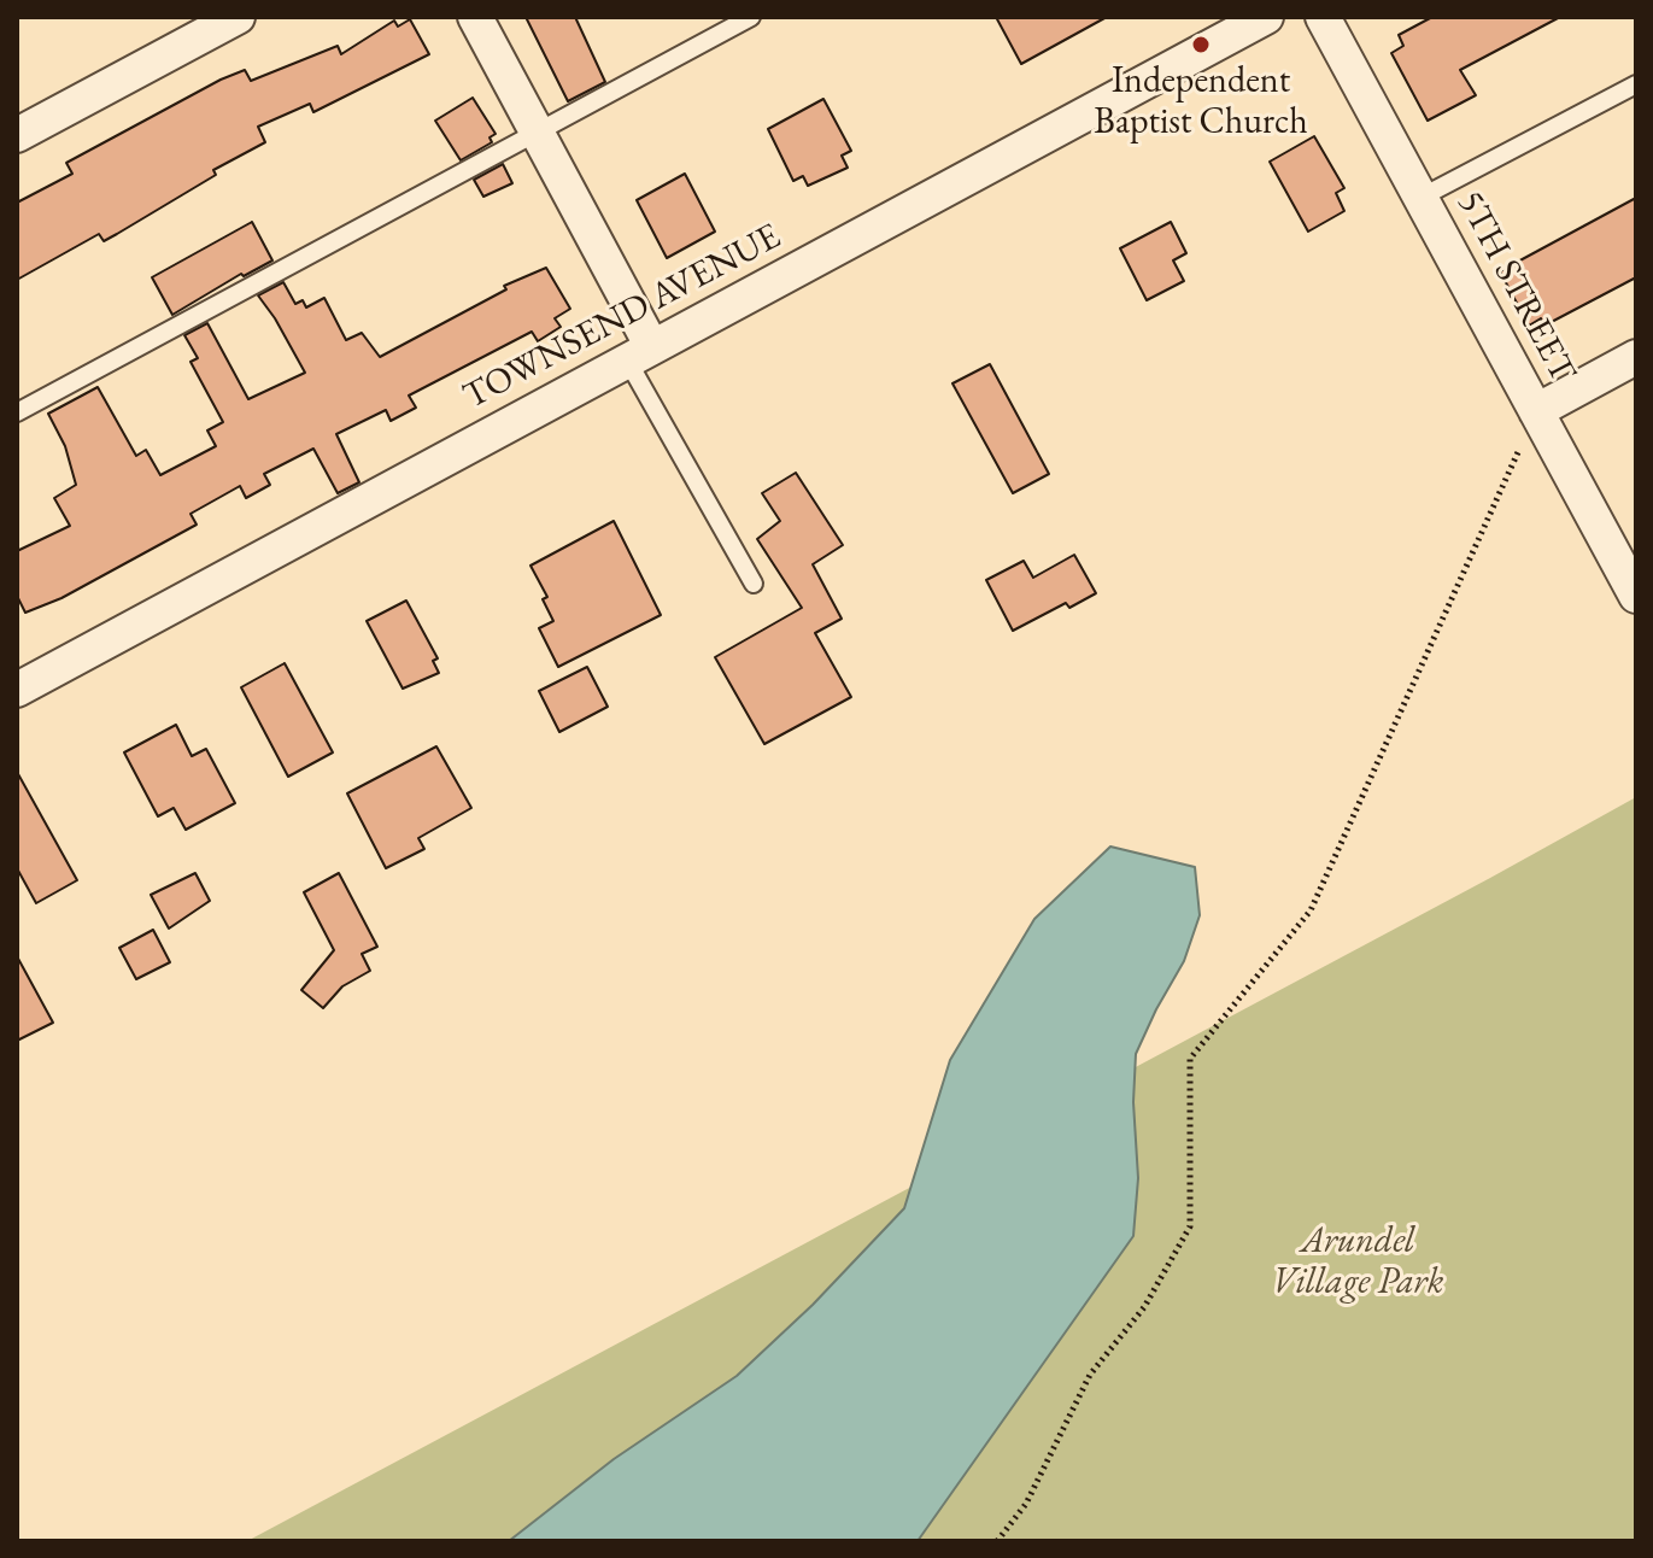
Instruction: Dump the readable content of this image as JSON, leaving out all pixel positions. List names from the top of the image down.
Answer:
{
  "streets": {
    "street": ["5TH STREET", "TOWNSEND AVENUE"]
  },
  "parks": ["Arundel Village Park"],
  "places": ["Independent Baptist Church"]
}
